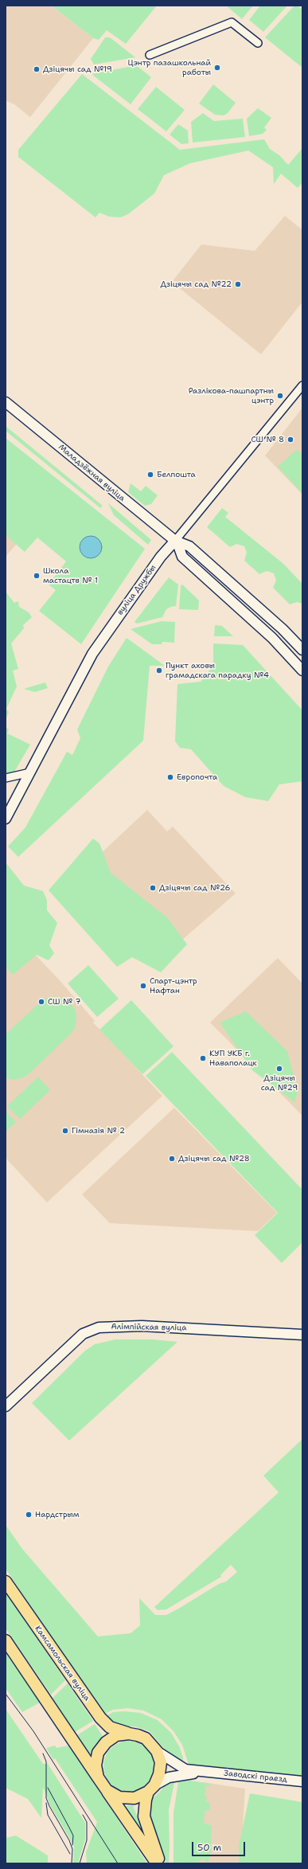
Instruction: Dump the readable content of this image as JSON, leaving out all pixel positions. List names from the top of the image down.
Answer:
{
  "streets": {
    "main road": ["Камсамольская вуліца"],
    "street": [
      "Маладзёжная вуліца",
      "вуліца Дружбы",
      "Алімпійская вуліца",
      "Заводскі праезд"
    ]
  },
  "crossings": [
    ["Маладзёжная вуліца", "вуліца Дружбы"]
  ],
  "places": [
    "Цэнтр пазашкольнай работы",
    "Дзіцячы сад №19",
    "Дзіцячы сад №22",
    "Разлікова-пашпартны цэнтр",
    "СШ № 8",
    "Белпошта",
    "Школа мастацтв № 1",
    "Пункт аховы грамадскага парадку №4",
    "Европочта",
    "Дзіцячы сад №26",
    "Спарт-цэнтр Нафтан",
    "СШ № 7",
    "КУП УКБ г. Наваполацк",
    "Дзіцячы сад №29",
    "Гімназія № 2",
    "Дзіцячы сад №28",
    "Нардстрым"
  ],
  "scale_bar": "50 m"
}
